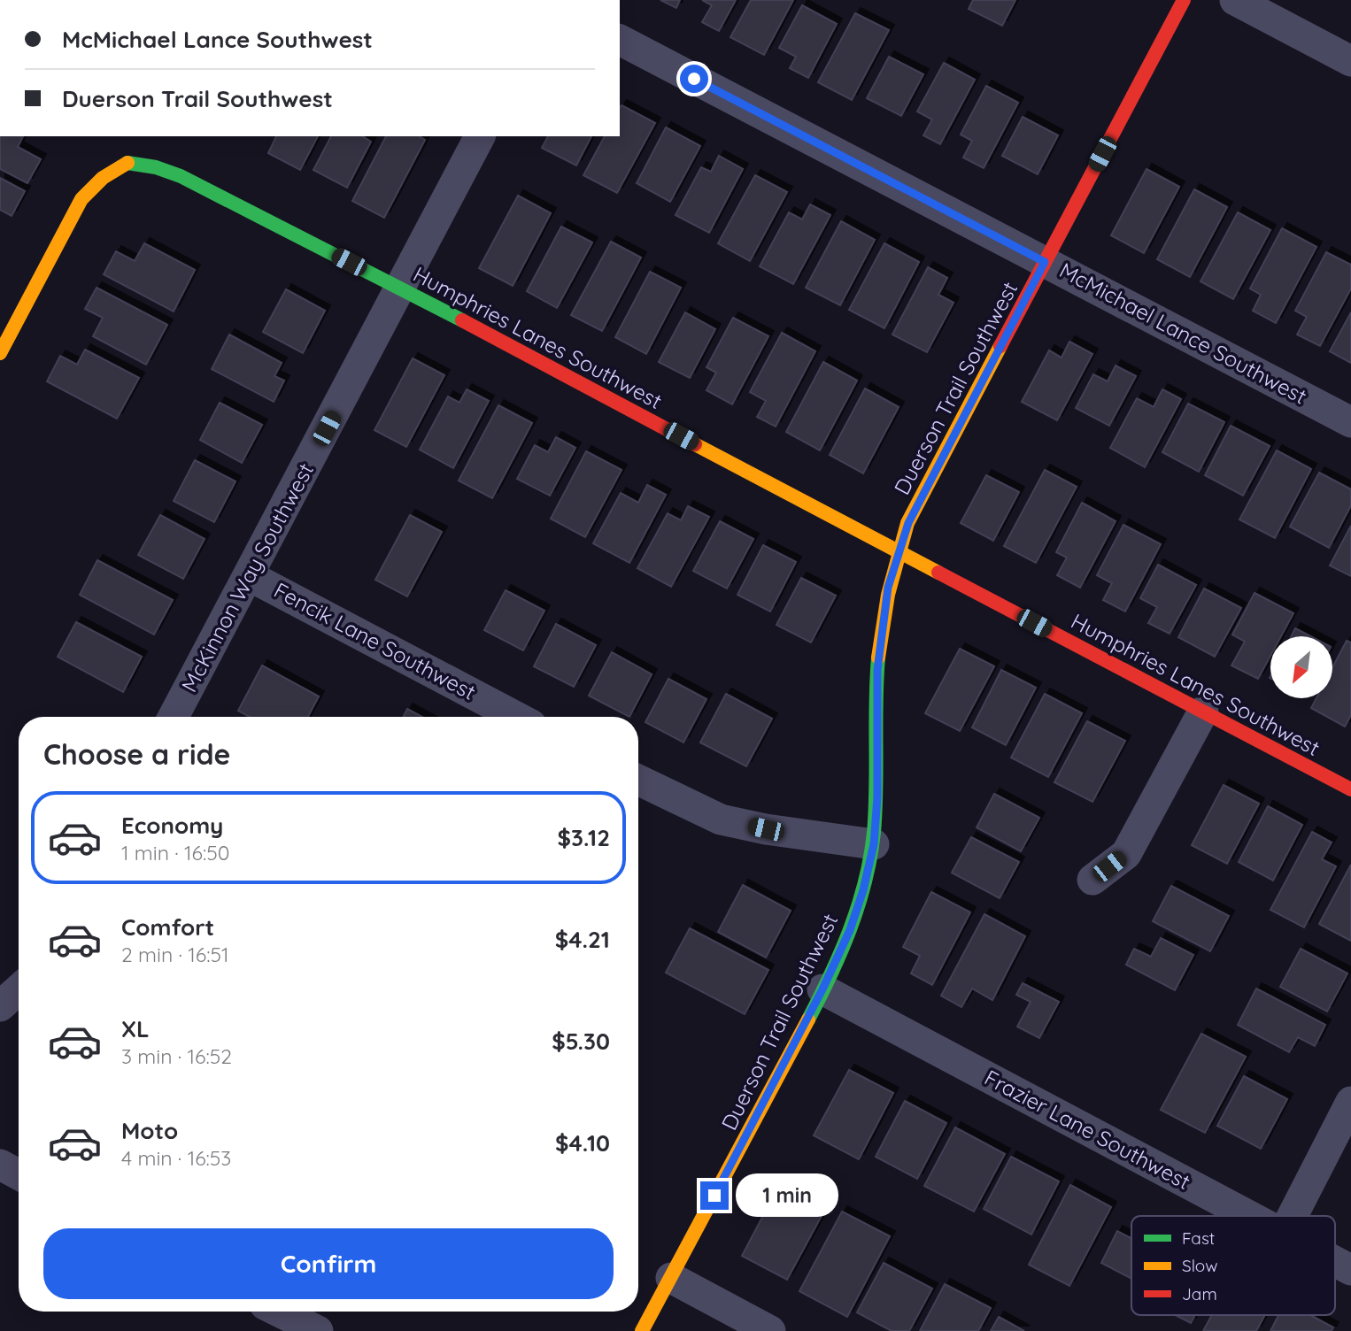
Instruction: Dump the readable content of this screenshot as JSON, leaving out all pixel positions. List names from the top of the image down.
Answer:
{
  "streets": {
    "street": [
      "McMichael Lance Southwest",
      "Humphries Lanes Southwest",
      "Duerson Trail Southwest",
      "McKinnon Way Southwest",
      "Fencik Lane Southwest",
      "Frazier Lane Southwest"
    ]
  },
  "crossings": [
    ["McMichael Lance Southwest", "Duerson Trail Southwest"],
    ["Humphries Lanes Southwest", "Duerson Trail Southwest"],
    ["Humphries Lanes Southwest", "McKinnon Way Southwest"],
    ["Duerson Trail Southwest", "Frazier Lane Southwest"],
    ["McKinnon Way Southwest", "Fencik Lane Southwest"]
  ],
  "legend": ["Fast", "Slow", "Jam"],
  "north": "bottom left",
  "page": {
    "banner": ["McMichael Lance Southwest", "Duerson Trail Southwest"],
    "heading": "Choose a ride",
    "list": [
      {
        "name": "Economy",
        "note": "1 min · 16:50",
        "value": "$3.12"
      },
      {
        "name": "Comfort",
        "note": "2 min · 16:51",
        "value": "$4.21"
      },
      {
        "name": "XL",
        "note": "3 min · 16:52",
        "value": "$5.30"
      },
      {
        "name": "Moto",
        "note": "4 min · 16:53",
        "value": "$4.10"
      }
    ],
    "bubble": "1 min",
    "buttons": "Confirm"
  }
}
